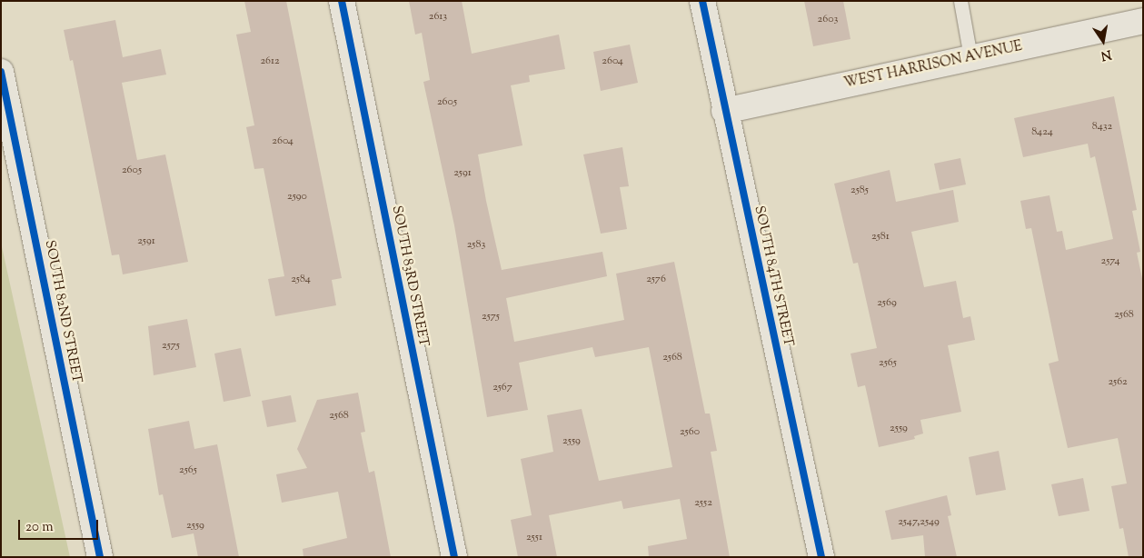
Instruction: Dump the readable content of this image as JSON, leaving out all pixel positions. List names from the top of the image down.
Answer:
{
  "streets": {
    "street": [
      "WEST HARRISON AVENUE",
      "SOUTH 83RD STREET",
      "SOUTH 84TH STREET",
      "SOUTH 82ND STREET"
    ]
  },
  "crossings": [
    ["WEST HARRISON AVENUE", "SOUTH 84TH STREET"]
  ],
  "house_numbers": [
    "2613",
    "2603",
    "2612",
    "2604",
    "2605",
    "8432",
    "8424",
    "2604",
    "2605",
    "2591",
    "2585",
    "2590",
    "2581",
    "2591",
    "2583",
    "2574",
    "2584",
    "2576",
    "2569",
    "2568",
    "2575",
    "2575",
    "2568",
    "2565",
    "2562",
    "2567",
    "2568",
    "2559",
    "2560",
    "2559",
    "2565",
    "2552",
    "2547,2549",
    "2559",
    "2551"
  ],
  "scale_bar": "20 m",
  "north": "bottom"
}
